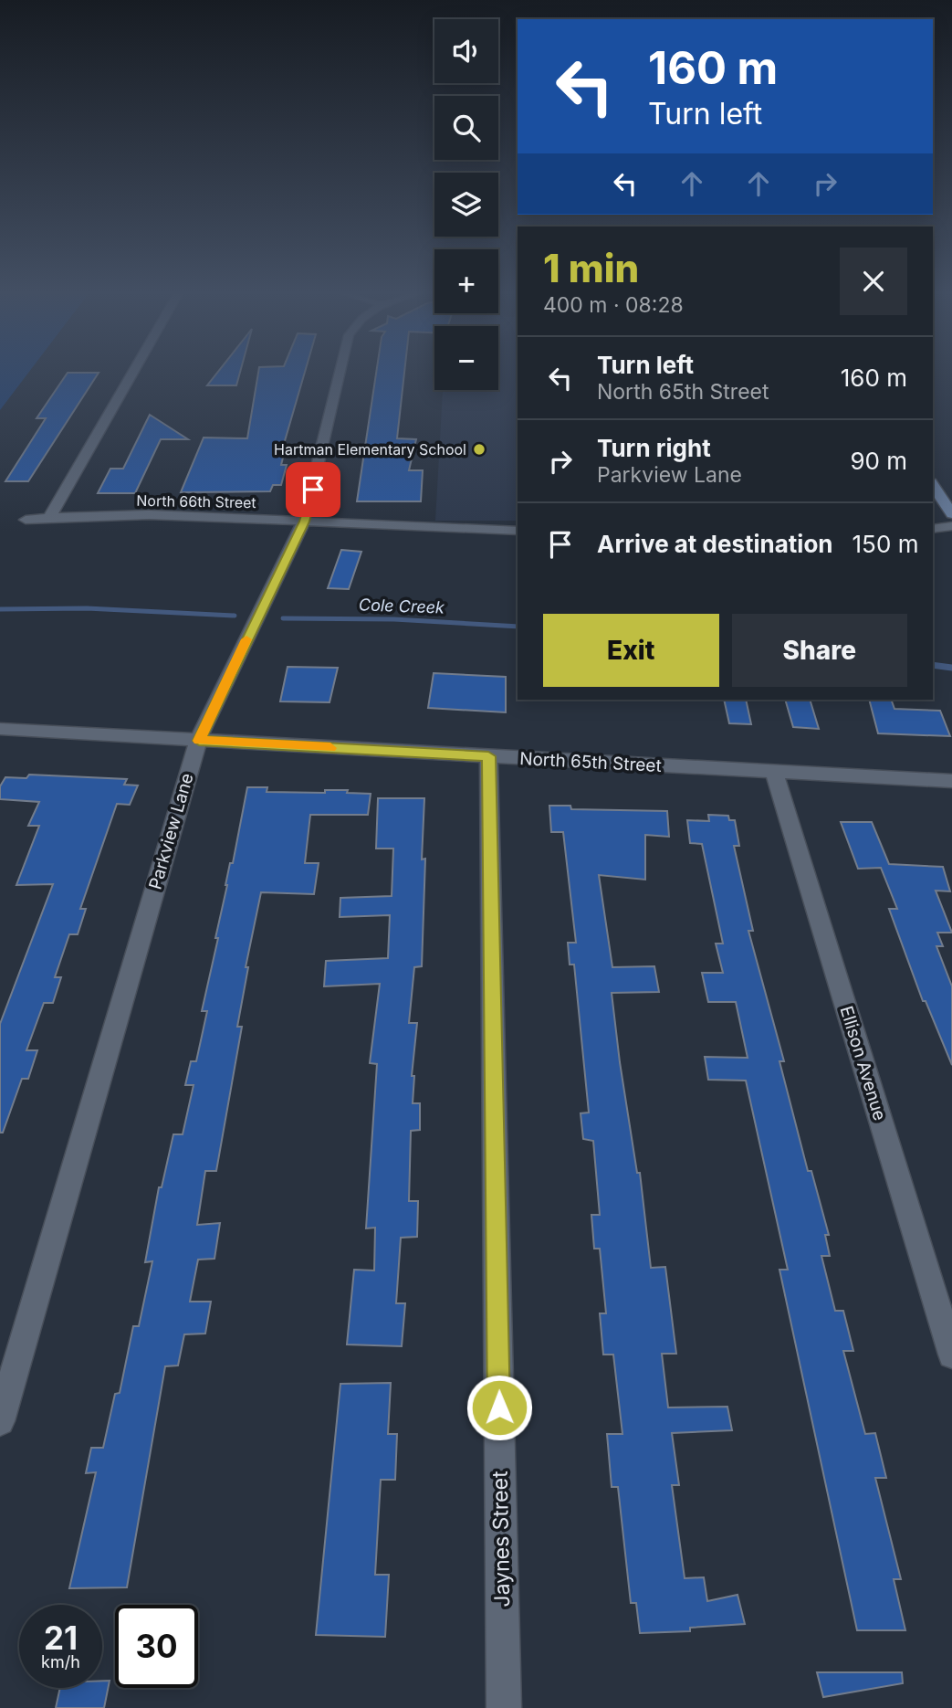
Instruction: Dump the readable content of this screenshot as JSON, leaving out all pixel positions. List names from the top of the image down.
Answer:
{
  "streets": {
    "street": [
      "North 66th Street",
      "North 65th Street",
      "Parkview Lane",
      "Ellison Avenue",
      "Jaynes Street"
    ]
  },
  "crossings": [
    ["North 66th Street", "Parkview Lane"],
    ["North 65th Street", "Parkview Lane"],
    ["North 65th Street", "Ellison Avenue"],
    ["North 65th Street", "Jaynes Street"]
  ],
  "water": ["Cole Creek"],
  "places": ["Hartman Elementary School"],
  "page": {
    "map_buttons": ["+", "−"],
    "turn": ["160 m", "Turn left"],
    "heading": ["1 min", "400 m · 08:28"],
    "list": [
      {
        "name": "Turn left",
        "note": "North 65th Street",
        "value": "160 m"
      },
      {
        "name": "Turn right",
        "note": "Parkview Lane",
        "value": "90 m"
      },
      {
        "name": "Arrive at destination",
        "value": "150 m"
      }
    ],
    "buttons": ["Exit", "Share"],
    "speed": "21 km/h",
    "limit": "30"
  }
}
